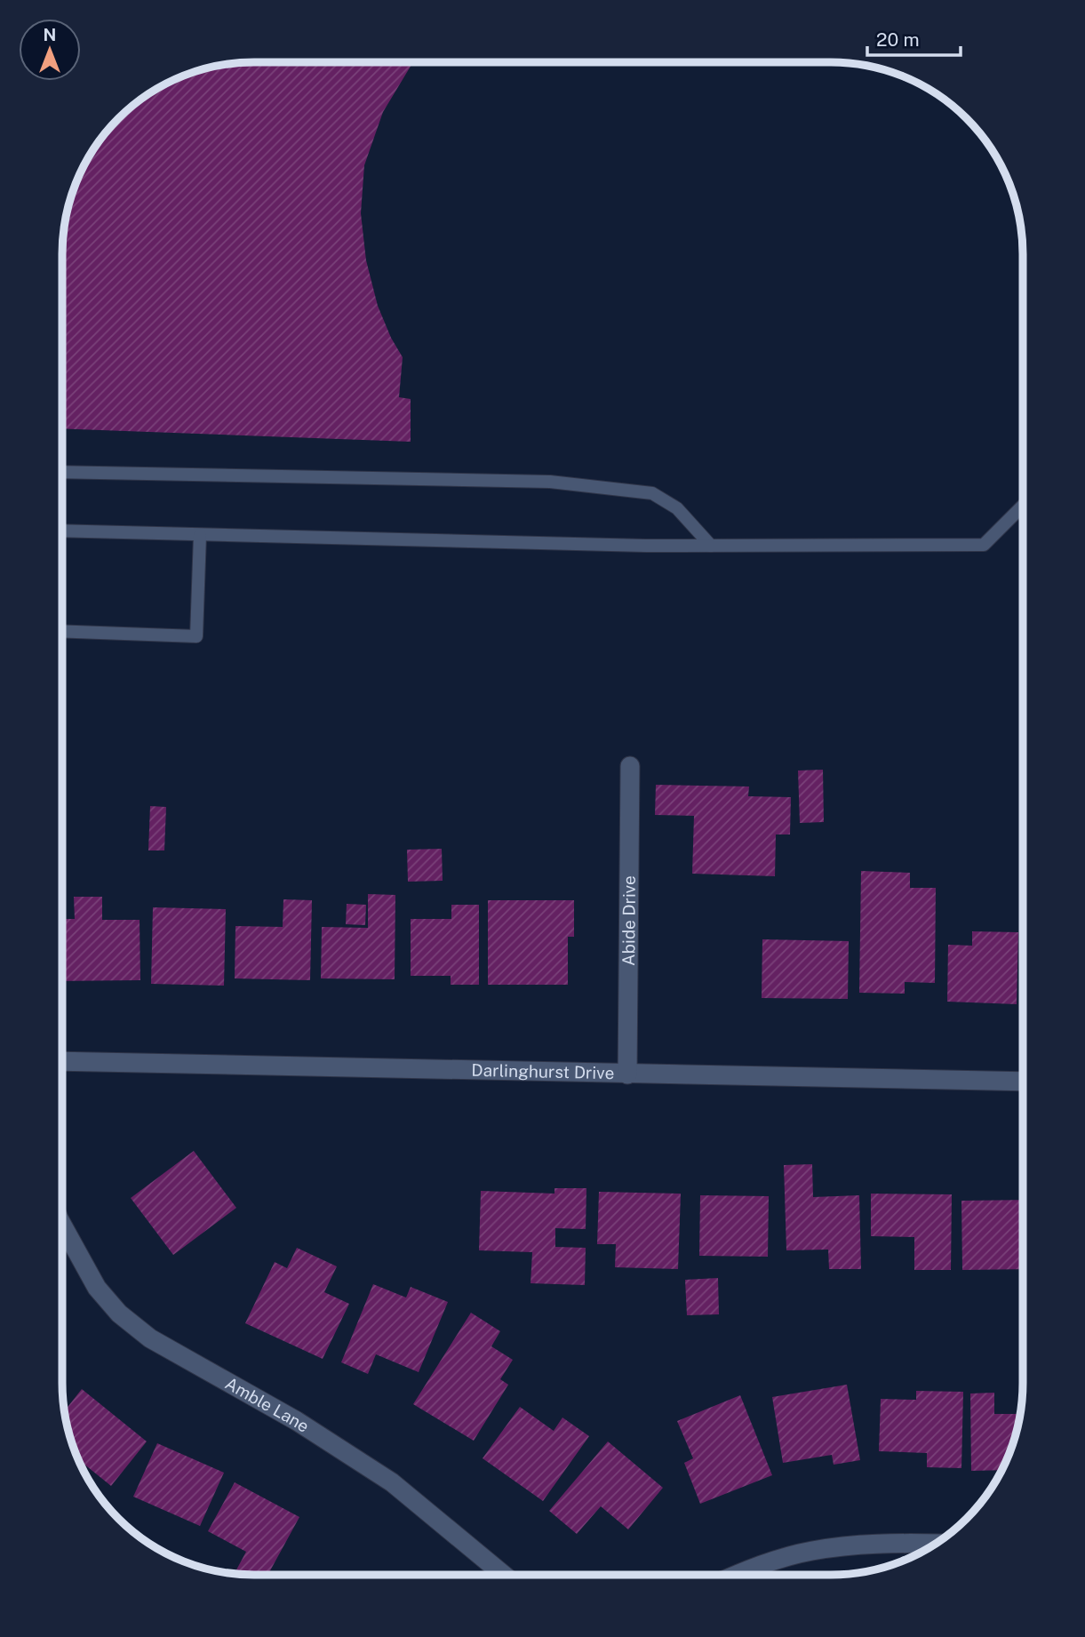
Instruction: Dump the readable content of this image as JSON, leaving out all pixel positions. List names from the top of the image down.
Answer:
{
  "streets": {
    "street": ["Abide Drive", "Darlinghurst Drive", "Amble Lane"]
  },
  "crossings": [
    ["Abide Drive", "Darlinghurst Drive"]
  ],
  "scale_bar": "20 m",
  "north": "top"
}
